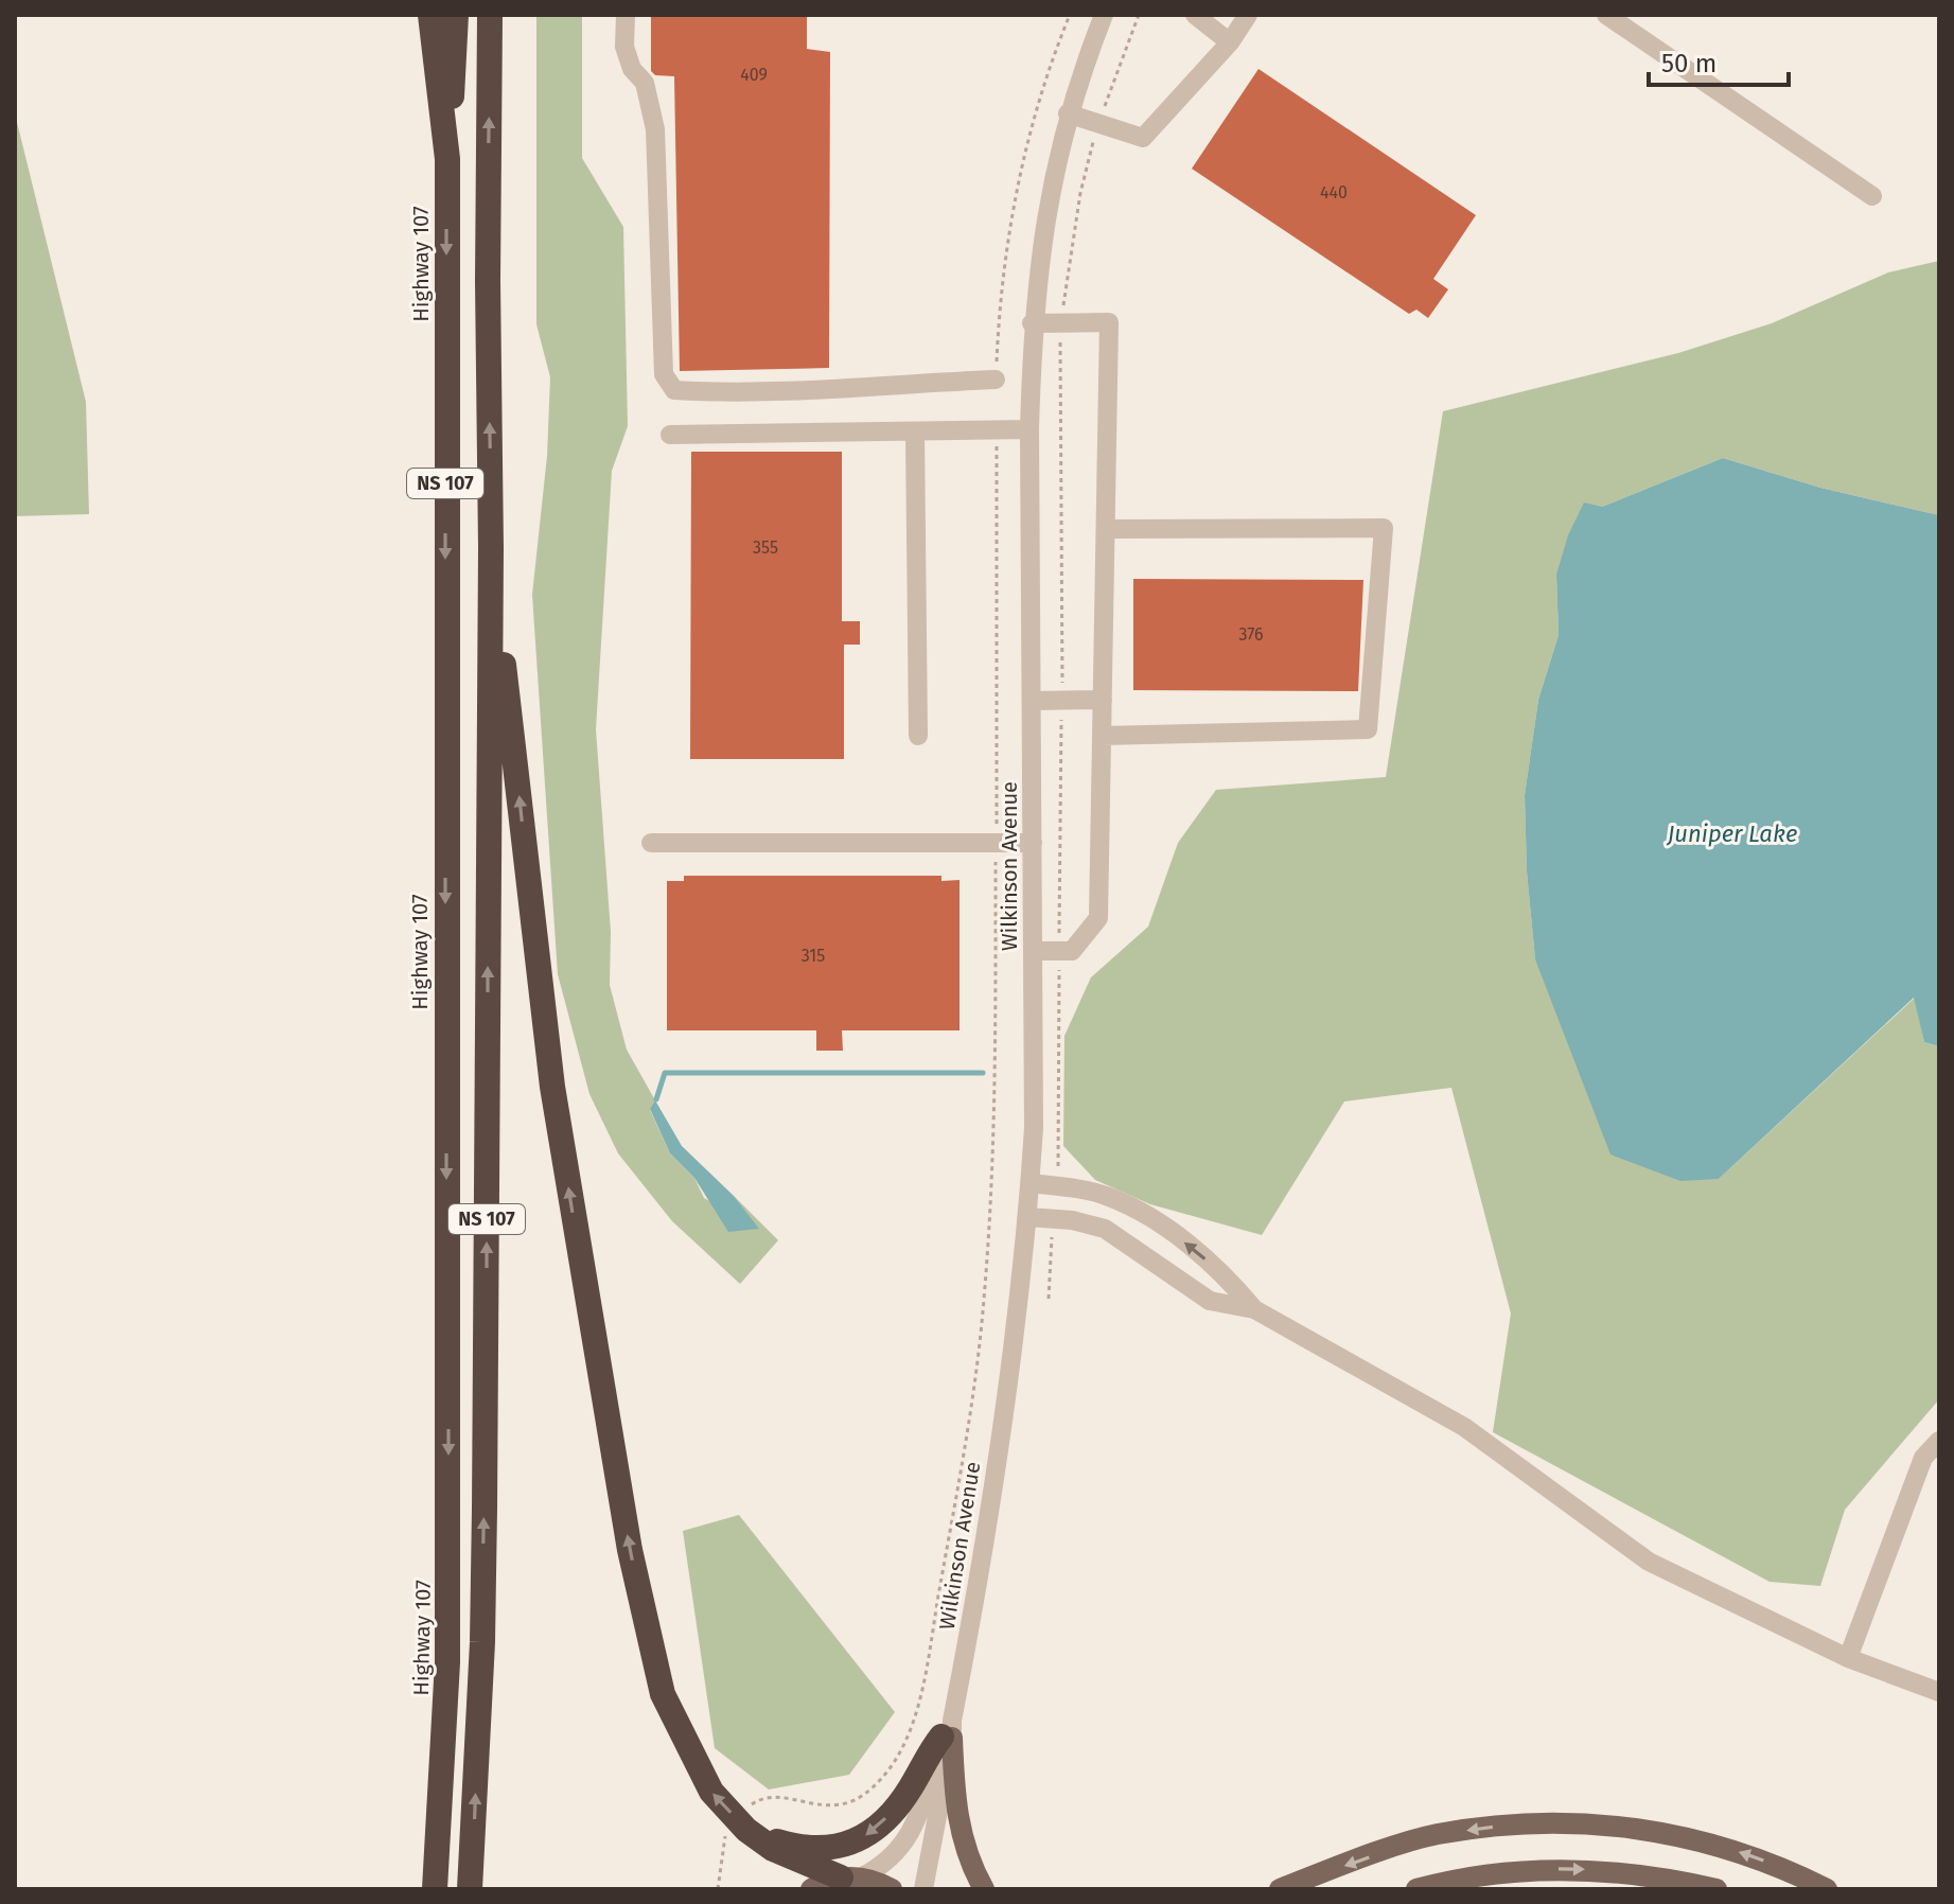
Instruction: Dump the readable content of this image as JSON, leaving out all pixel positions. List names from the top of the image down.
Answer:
{
  "streets": {
    "highway": ["Highway 107", "NS 107"],
    "street": ["Wilkinson Avenue"]
  },
  "water": ["Juniper Lake"],
  "house_numbers": [
    "409",
    "440",
    "355",
    "376",
    "315"
  ],
  "scale_bar": "50 m"
}
